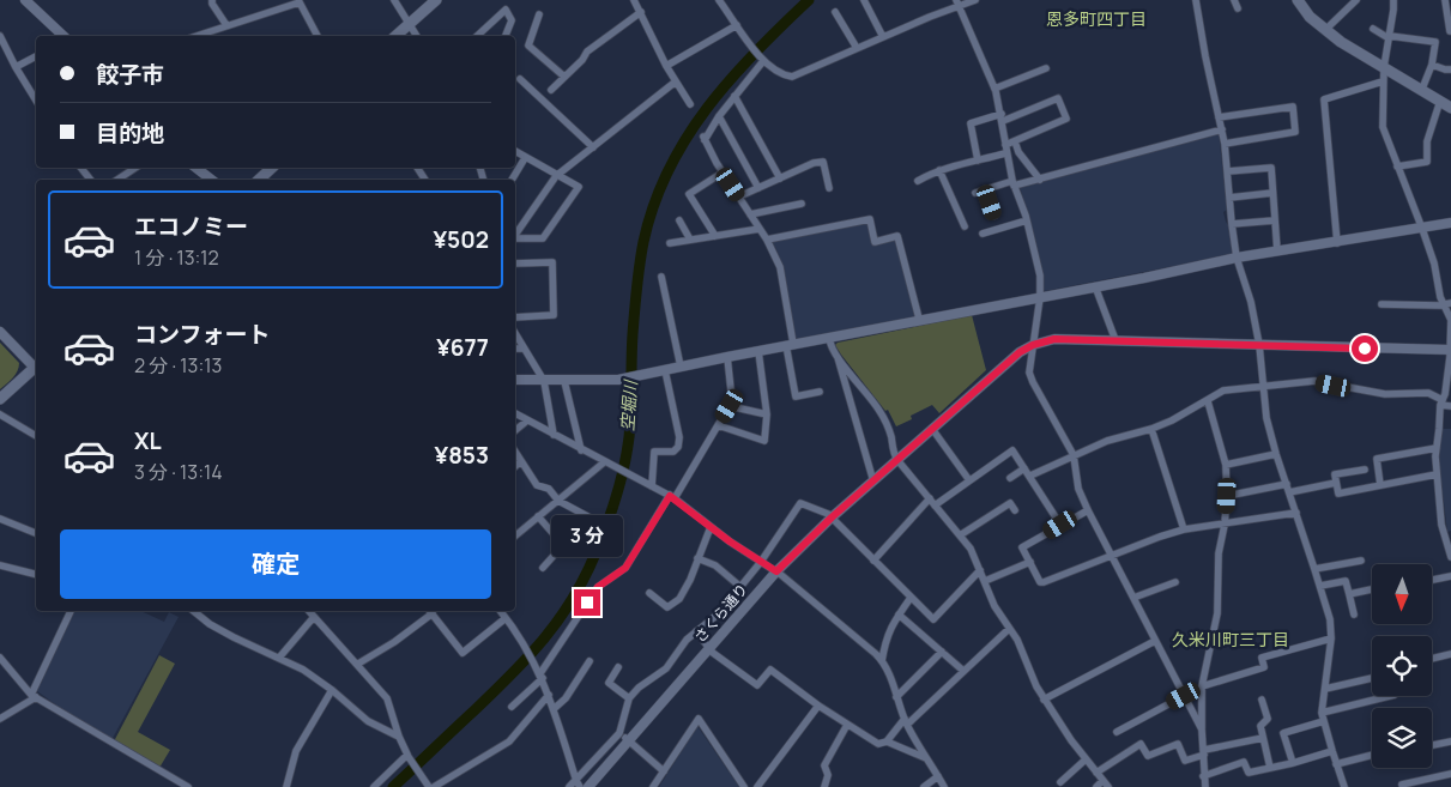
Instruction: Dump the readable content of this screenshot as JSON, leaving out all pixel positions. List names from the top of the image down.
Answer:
{
  "streets": {
    "street": ["さくら通り"]
  },
  "districts": ["恩多町四丁目", "久米川町三丁目"],
  "water": ["空堀川"],
  "north": "bottom",
  "page": {
    "banner": ["餃子市", "目的地"],
    "list": [
      {
        "name": "エコノミー",
        "note": "1 分 · 13:12",
        "value": "¥502"
      },
      {
        "name": "コンフォート",
        "note": "2 分 · 13:13",
        "value": "¥677"
      },
      {
        "name": "XL",
        "note": "3 分 · 13:14",
        "value": "¥853"
      }
    ],
    "bubble": "3 分",
    "buttons": "確定"
  }
}
